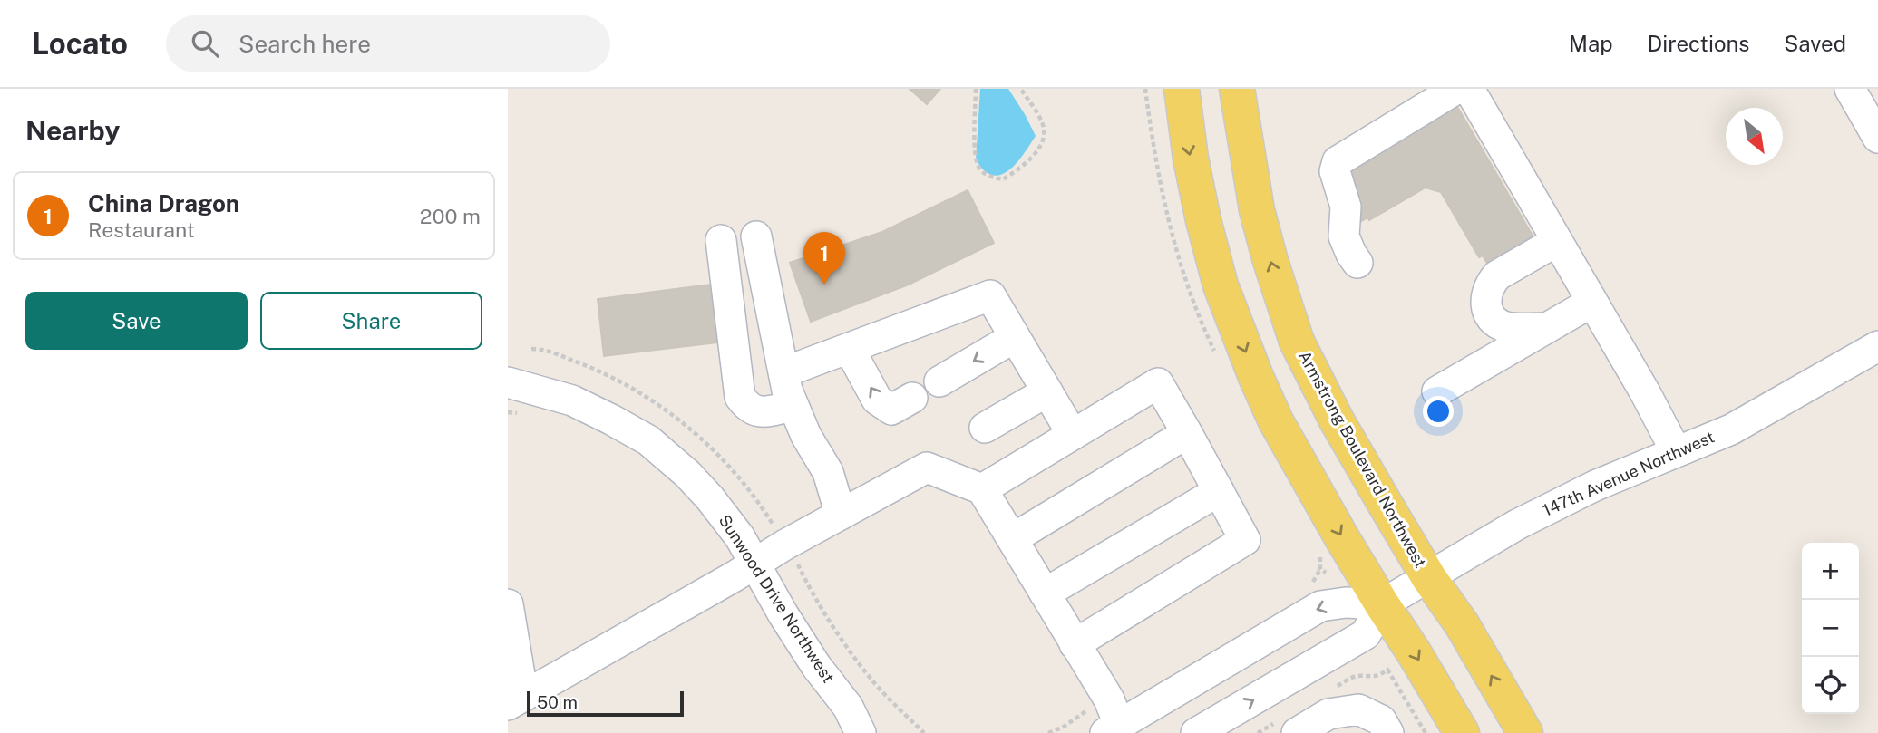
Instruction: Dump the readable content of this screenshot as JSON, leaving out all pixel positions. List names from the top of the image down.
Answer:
{
  "streets": {
    "main road": ["Armstrong Boulevard Northwest"],
    "street": ["147th Avenue Northwest", "Sunwood Drive Northwest"]
  },
  "crossings": [
    ["Armstrong Boulevard Northwest", "147th Avenue Northwest"]
  ],
  "scale_bar": "50 m",
  "north": "bottom right",
  "page": {
    "header": "Locato",
    "search": "Search here",
    "nav": ["Map", "Directions", "Saved"],
    "heading": "Nearby",
    "list": [
      {
        "mark": "1",
        "name": "China Dragon",
        "note": "Restaurant",
        "value": "200 m"
      }
    ],
    "pins": "1",
    "buttons": ["Save", "Share"],
    "map_buttons": ["+", "−"],
    "scale": "50 m"
  }
}
